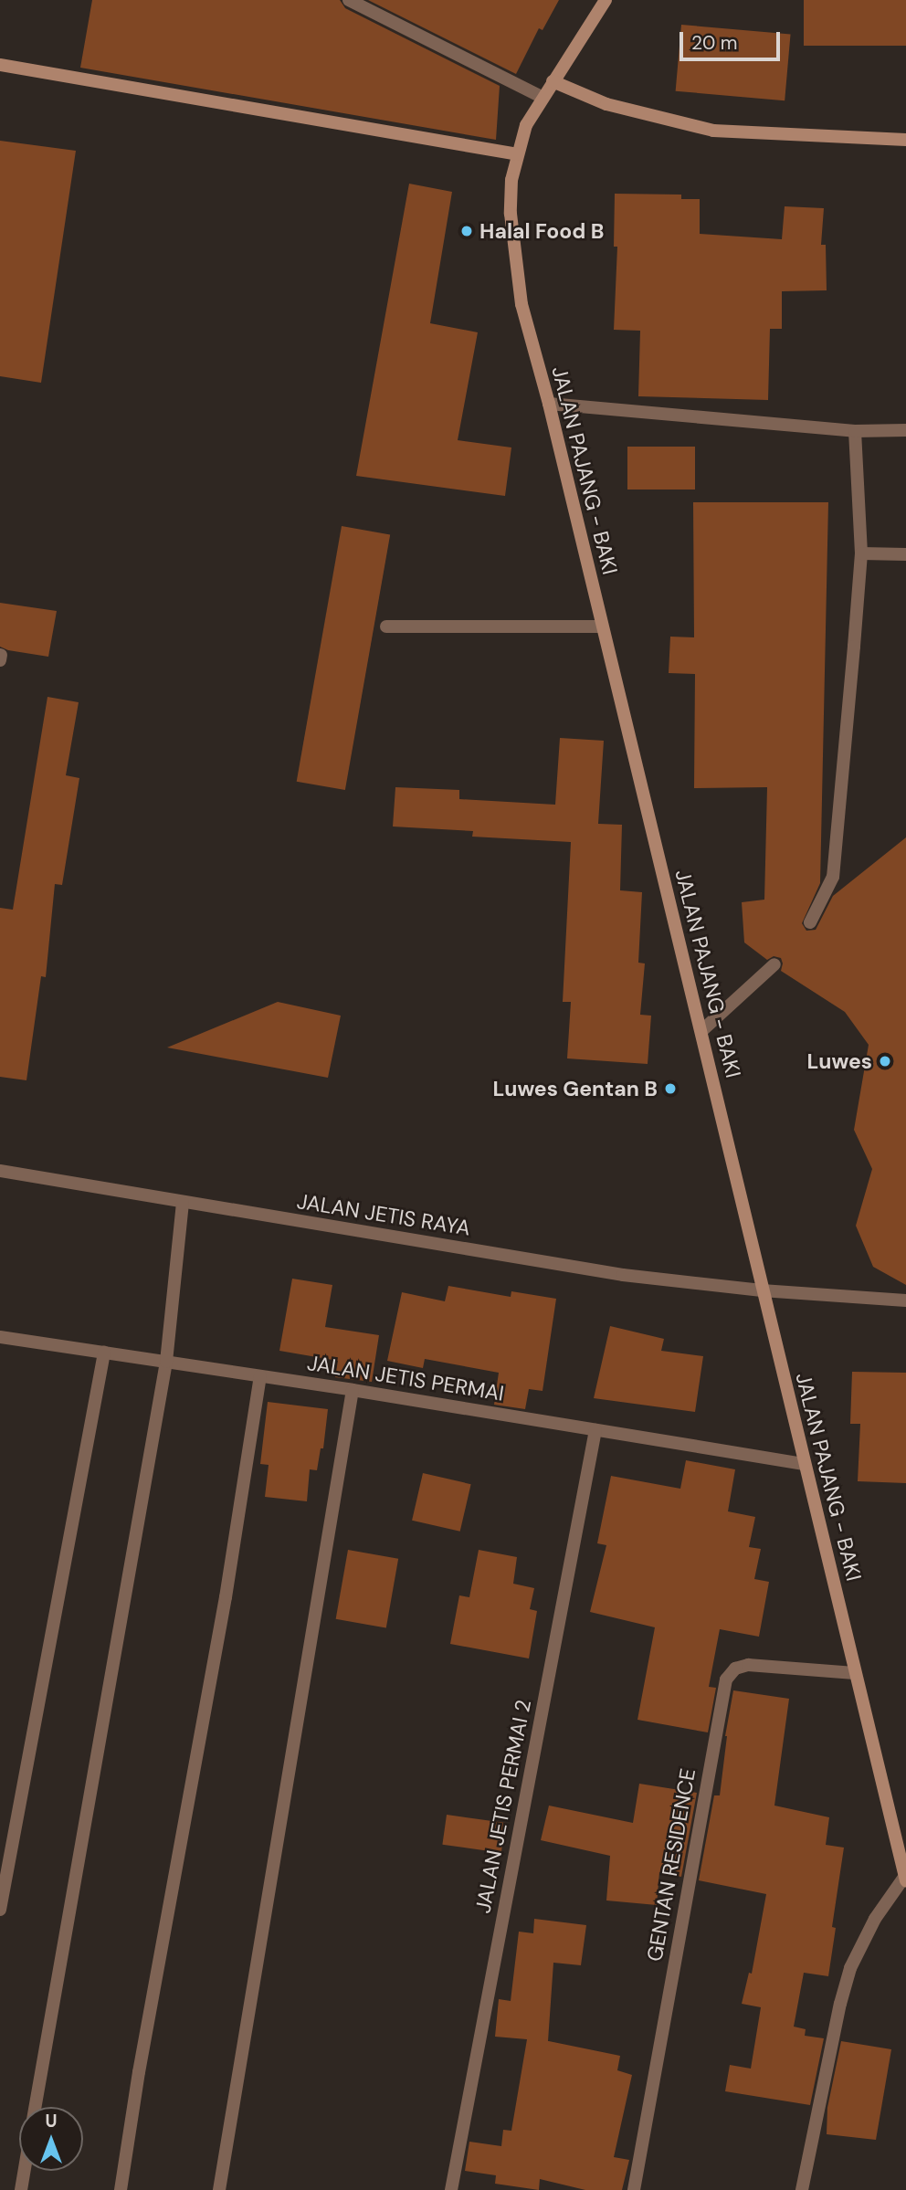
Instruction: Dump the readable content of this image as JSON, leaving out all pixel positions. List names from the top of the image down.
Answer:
{
  "streets": {
    "main road": ["JALAN PAJANG - BAKI"],
    "street": [
      "JALAN JETIS RAYA",
      "JALAN JETIS PERMAI",
      "JALAN JETIS PERMAI 2",
      "GENTAN RESIDENCE"
    ]
  },
  "crossings": [
    ["JALAN PAJANG - BAKI", "JALAN JETIS RAYA"],
    ["JALAN PAJANG - BAKI", "JALAN JETIS PERMAI"],
    ["JALAN PAJANG - BAKI", "GENTAN RESIDENCE"],
    ["JALAN JETIS PERMAI", "JALAN JETIS PERMAI 2"]
  ],
  "places": ["Halal Food B", "Luwes", "Luwes Gentan B"],
  "scale_bar": "20 m",
  "north": "top"
}
